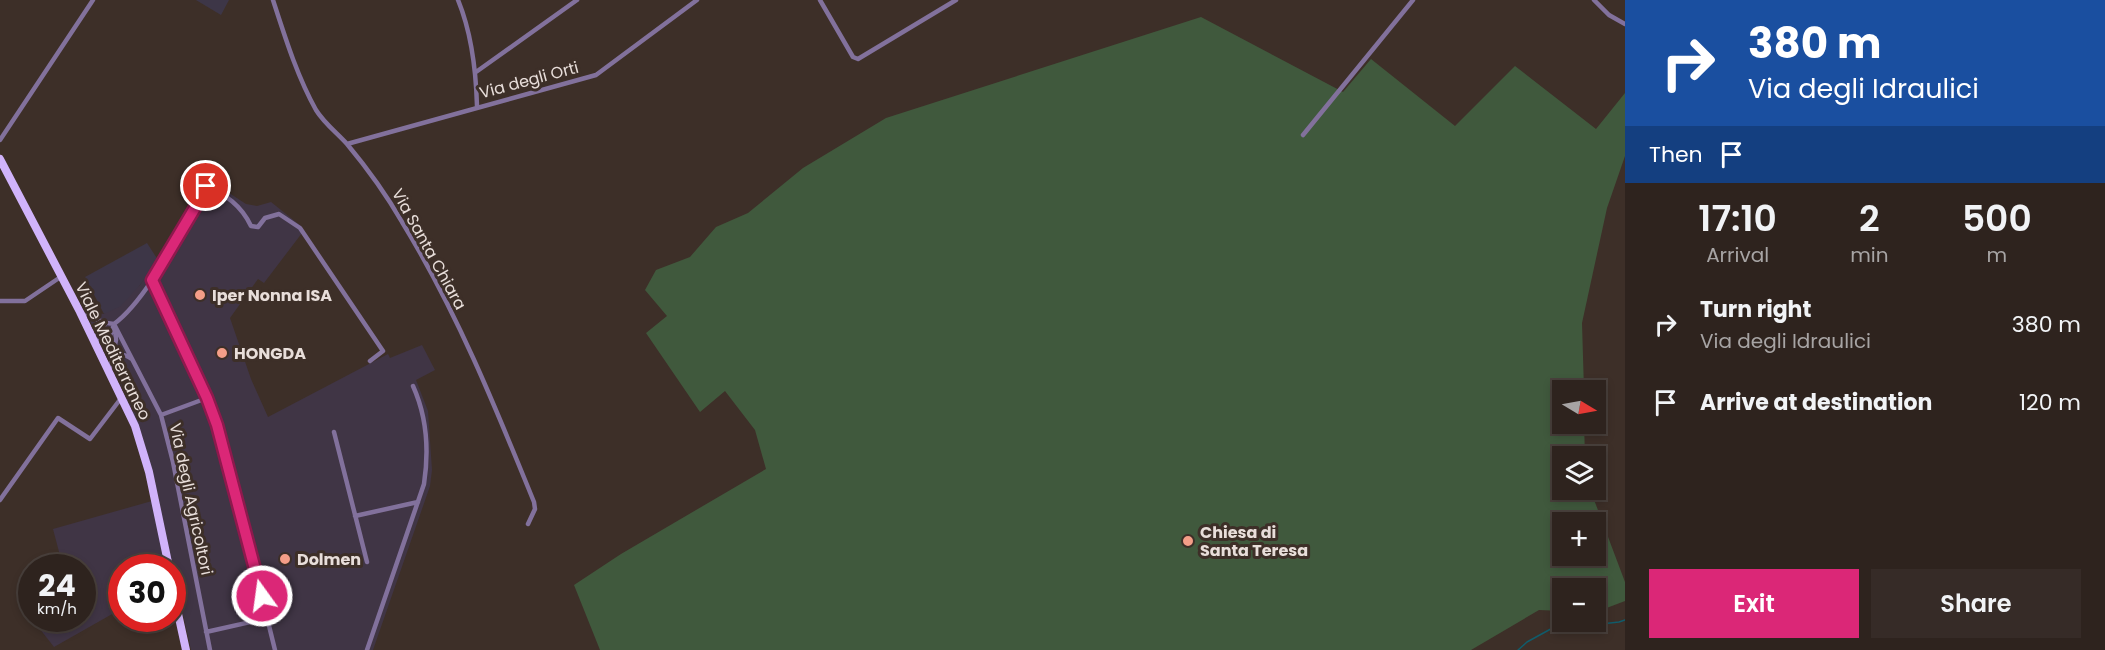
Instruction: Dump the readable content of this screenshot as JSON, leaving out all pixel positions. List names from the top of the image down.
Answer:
{
  "streets": {
    "main road": ["Viale Mediterraneo"],
    "street": ["Via degli Orti", "Via Santa Chiara", "Via degli Agricoltori"]
  },
  "crossings": [
    ["Via degli Orti", "Via Santa Chiara"]
  ],
  "places": [
    "Iper Nonna ISA",
    "HONGDA",
    "Chiesa di Santa Teresa",
    "Dolmen"
  ],
  "north": "right",
  "page": {
    "turn": ["380 m", "Via degli Idraulici"],
    "then": "Then",
    "eta": [
      "17:10",
      "Arrival",
      "2",
      "min",
      "500",
      "m"
    ],
    "list": [
      {
        "name": "Turn right",
        "note": "Via degli Idraulici",
        "value": "380 m"
      },
      {
        "name": "Arrive at destination",
        "value": "120 m"
      }
    ],
    "map_buttons": ["+", "−"],
    "speed": "24 km/h",
    "limit": "30",
    "buttons": ["Exit", "Share"]
  }
}
